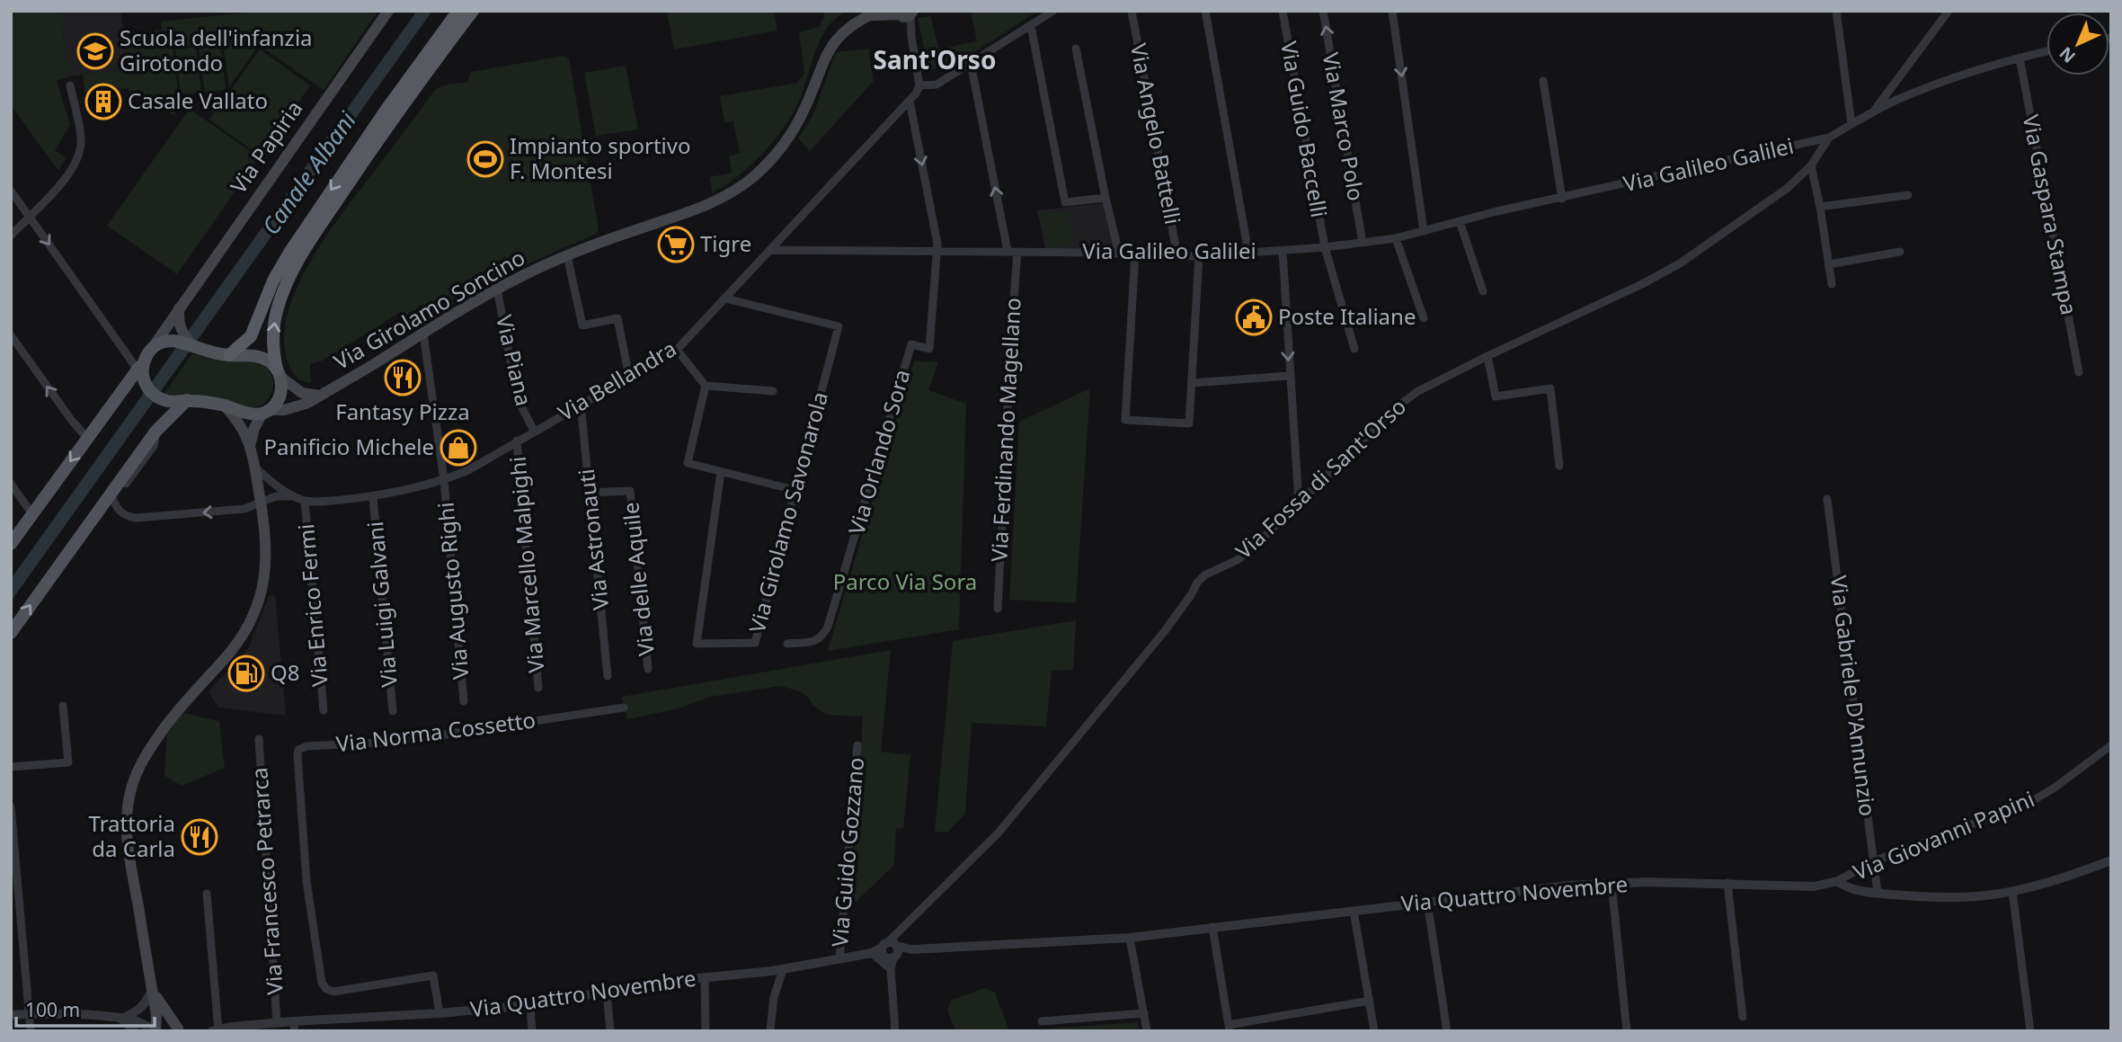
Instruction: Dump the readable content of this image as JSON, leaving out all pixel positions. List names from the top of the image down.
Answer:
{
  "streets": {
    "main road": ["Via Papiria", "Via Girolamo Soncino"],
    "street": [
      "Via Marco Polo",
      "Via Guido Baccelli",
      "Via Angelo Battelli",
      "Via Galileo Galilei",
      "Via Gaspara Stampa",
      "Via Piana",
      "Via Bellandra",
      "Via Ferdinando Magellano",
      "Via Orlando Sora",
      "Via Fossa di Sant'Orso",
      "Via Girolamo Savonarola",
      "Via Astronauti",
      "Via Marcello Malpighi",
      "Via delle Aquile",
      "Via Augusto Righi",
      "Via Luigi Galvani",
      "Via Enrico Fermi",
      "Via Gabriele D'Annunzio",
      "Via Norma Cossetto",
      "Via Giovanni Papini",
      "Via Guido Gozzano",
      "Via Francesco Petrarca",
      "Via Quattro Novembre"
    ]
  },
  "crossings": [
    ["Via Marco Polo", "Via Galileo Galilei"],
    ["Via Guido Baccelli", "Via Galileo Galilei"],
    ["Via Angelo Battelli", "Via Galileo Galilei"],
    ["Via Galileo Galilei", "Via Gaspara Stampa"],
    ["Via Galileo Galilei", "Via Bellandra"],
    ["Via Galileo Galilei", "Via Ferdinando Magellano"],
    ["Via Galileo Galilei", "Via Orlando Sora"],
    ["Via Galileo Galilei", "Via Fossa di Sant'Orso"],
    ["Via Girolamo Soncino", "Via Piana"],
    ["Via Girolamo Soncino", "Via Augusto Righi"],
    ["Via Piana", "Via Bellandra"],
    ["Via Bellandra", "Via Girolamo Savonarola"],
    ["Via Bellandra", "Via Astronauti"],
    ["Via Bellandra", "Via Marcello Malpighi"],
    ["Via Bellandra", "Via Augusto Righi"],
    ["Via Bellandra", "Via Luigi Galvani"],
    ["Via Bellandra", "Via Enrico Fermi"],
    ["Via Fossa di Sant'Orso", "Via Quattro Novembre"],
    ["Via Astronauti", "Via delle Aquile"],
    ["Via Gabriele D'Annunzio", "Via Giovanni Papini"],
    ["Via Gabriele D'Annunzio", "Via Quattro Novembre"],
    ["Via Norma Cossetto", "Via Quattro Novembre"],
    ["Via Giovanni Papini", "Via Quattro Novembre"],
    ["Via Guido Gozzano", "Via Quattro Novembre"],
    ["Via Francesco Petrarca", "Via Quattro Novembre"]
  ],
  "districts": ["Sant'Orso"],
  "water": ["Canale Albani"],
  "parks": ["Parco Via Sora"],
  "places": {
    "school or university": ["Scuola dell'infanzia Girotondo"],
    "building": ["Casale Vallato"],
    "sports": ["Impianto sportivo F. Montesi"],
    "supermarket": ["Tigre"],
    "public building": ["Poste Italiane"],
    "restaurant": ["Fantasy Pizza", "Trattoria da Carla"],
    "shop": ["Panificio Michele"],
    "fuel station": ["Q8"]
  },
  "scale_bar": "100 m",
  "north": "bottom left"
}
